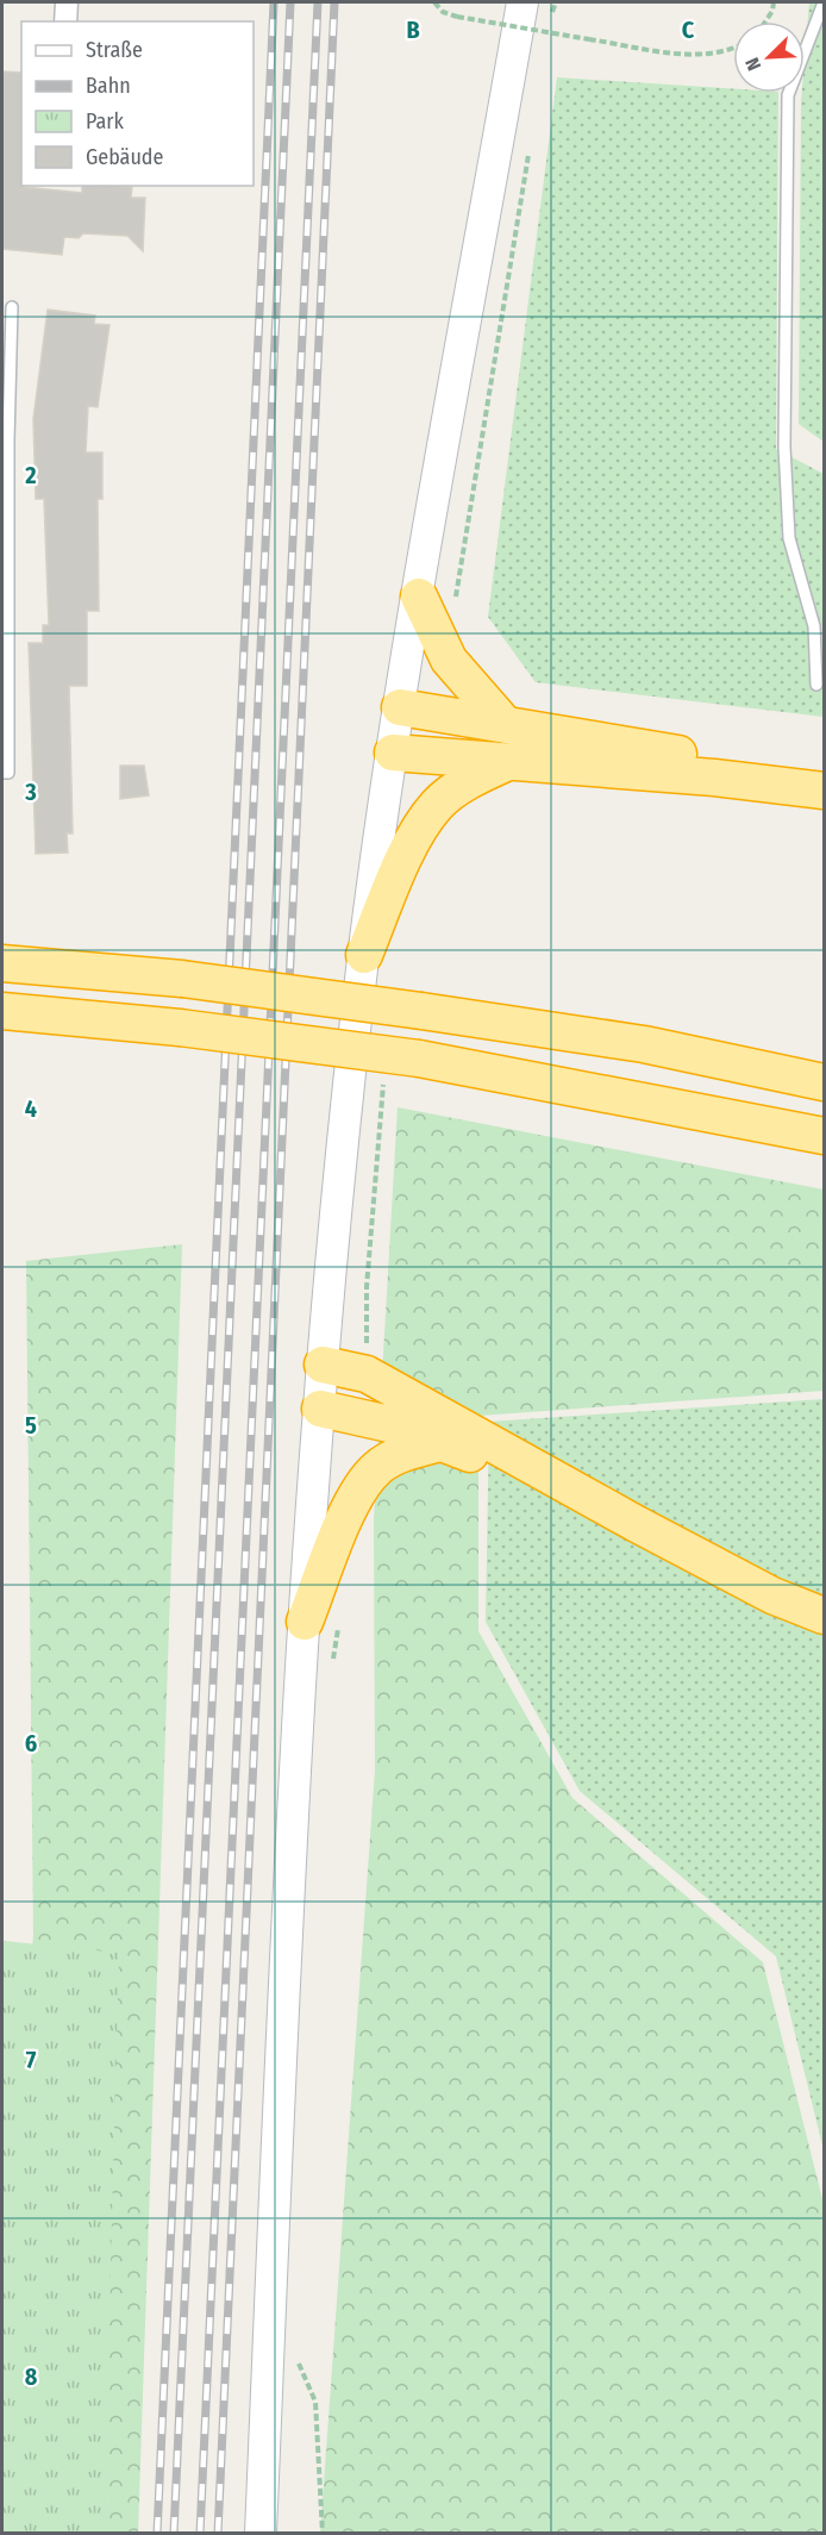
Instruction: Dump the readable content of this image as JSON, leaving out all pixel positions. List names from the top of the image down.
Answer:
{
  "legend": [
    "Straße",
    "Bahn",
    "Park",
    "Gebäude"
  ],
  "north": "bottom left",
  "grid": {
    "columns": ["B", "C"],
    "rows": [
      "2",
      "3",
      "4",
      "5",
      "6",
      "7",
      "8"
    ]
  }
}
